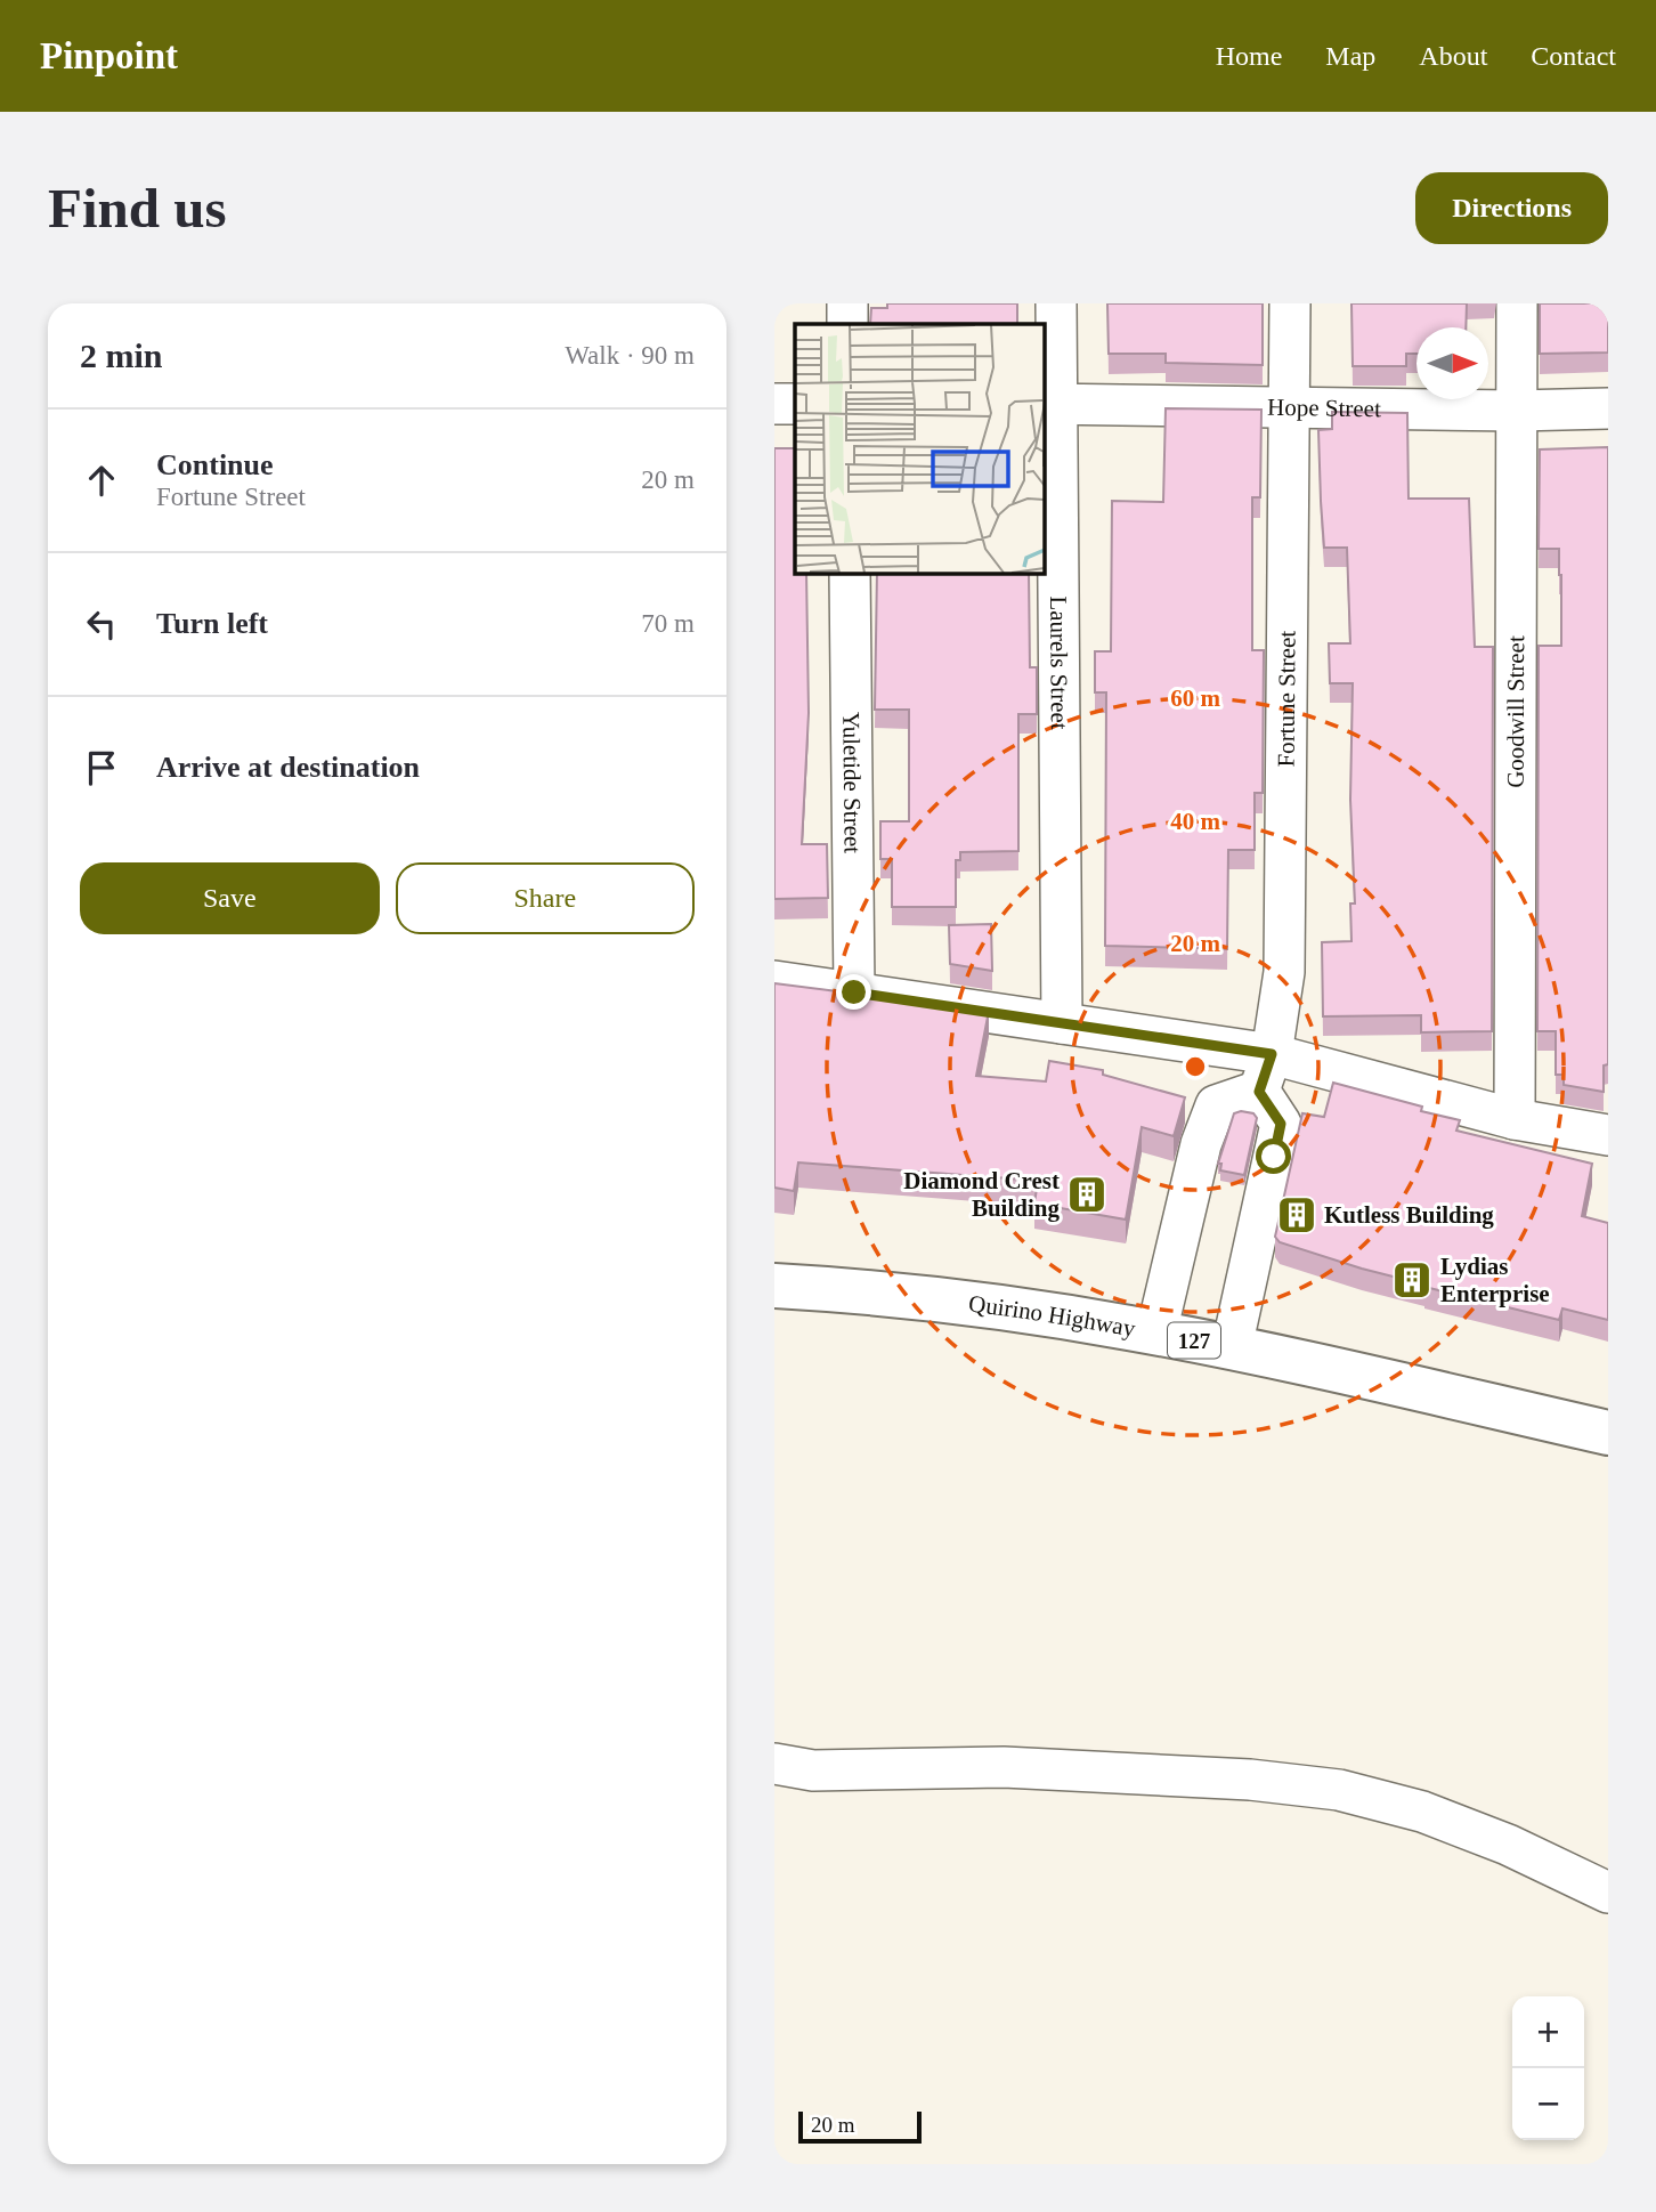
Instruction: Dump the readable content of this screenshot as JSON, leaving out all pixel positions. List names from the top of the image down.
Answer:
{
  "streets": {
    "main road": ["Quirino Highway", "127"],
    "street": [
      "Hope Street",
      "Laurels Street",
      "Fortune Street",
      "Goodwill Street",
      "Yuletide Street"
    ]
  },
  "crossings": [
    ["Hope Street", "Laurels Street"],
    ["Hope Street", "Fortune Street"],
    ["Hope Street", "Goodwill Street"]
  ],
  "places": {
    "building": ["Diamond Crest Building", "Kutless Building", "Lydias Enterprise"]
  },
  "scale_bar": "20 m",
  "north": "right",
  "page": {
    "header": "Pinpoint",
    "nav": [
      "Home",
      "Map",
      "About",
      "Contact"
    ],
    "buttons": [
      "Directions",
      ["Save", "Share"]
    ],
    "title": "Find us",
    "heading": ["2 min", "Walk · 90 m"],
    "list": [
      ["Continue", "Fortune Street", "20 m"],
      ["Turn left", "70 m"],
      "Arrive at destination"
    ],
    "map_buttons": ["+", "−"],
    "scale": "20 m"
  },
  "rings": ["60 m", "40 m", "20 m"]
}
